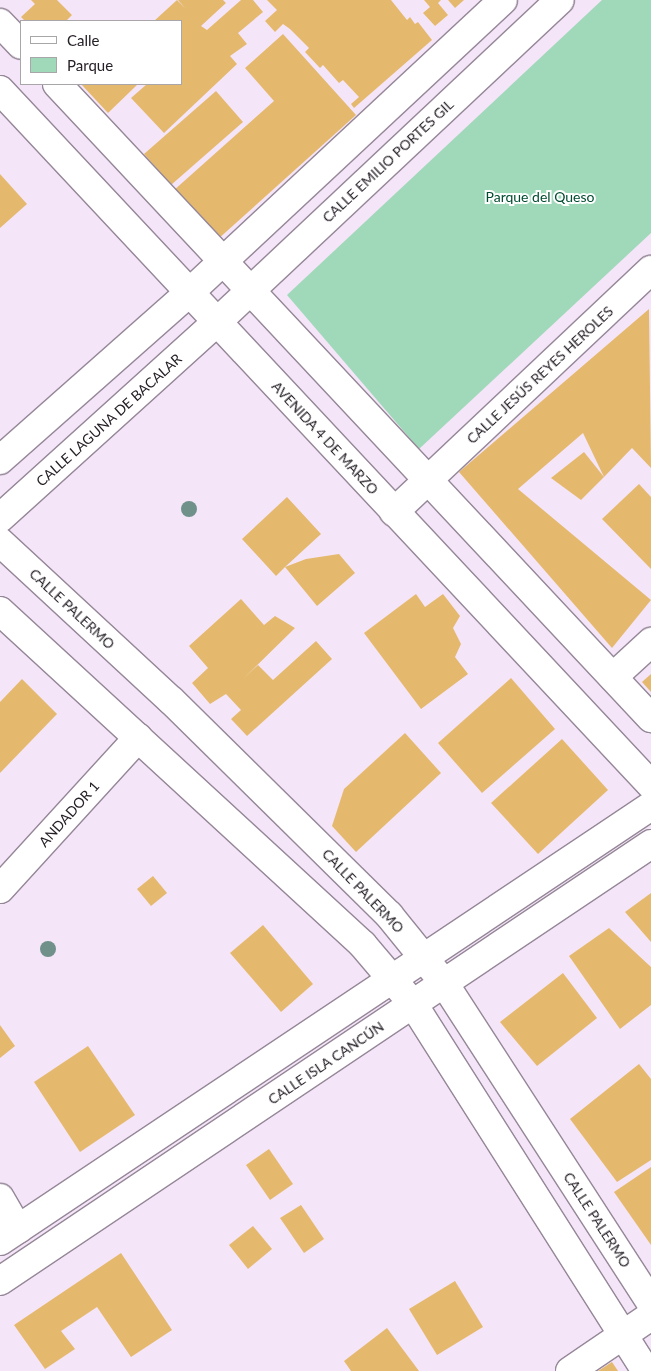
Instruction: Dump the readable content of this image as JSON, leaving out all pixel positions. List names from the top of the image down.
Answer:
{
  "streets": {
    "street": [
      "CALLE EMILIO PORTES GIL",
      "CALLE JESÚS REYES HEROLES",
      "CALLE LAGUNA DE BACALAR",
      "AVENIDA 4 DE MARZO",
      "CALLE PALERMO",
      "ANDADOR 1",
      "CALLE ISLA CANCÚN"
    ]
  },
  "crossings": [
    ["CALLE EMILIO PORTES GIL", "CALLE LAGUNA DE BACALAR"],
    ["CALLE EMILIO PORTES GIL", "AVENIDA 4 DE MARZO"],
    ["CALLE JESÚS REYES HEROLES", "AVENIDA 4 DE MARZO"],
    ["CALLE LAGUNA DE BACALAR", "AVENIDA 4 DE MARZO"],
    ["CALLE PALERMO", "CALLE ISLA CANCÚN"]
  ],
  "parks": ["Parque del Queso"],
  "legend": ["Calle", "Parque"]
}
